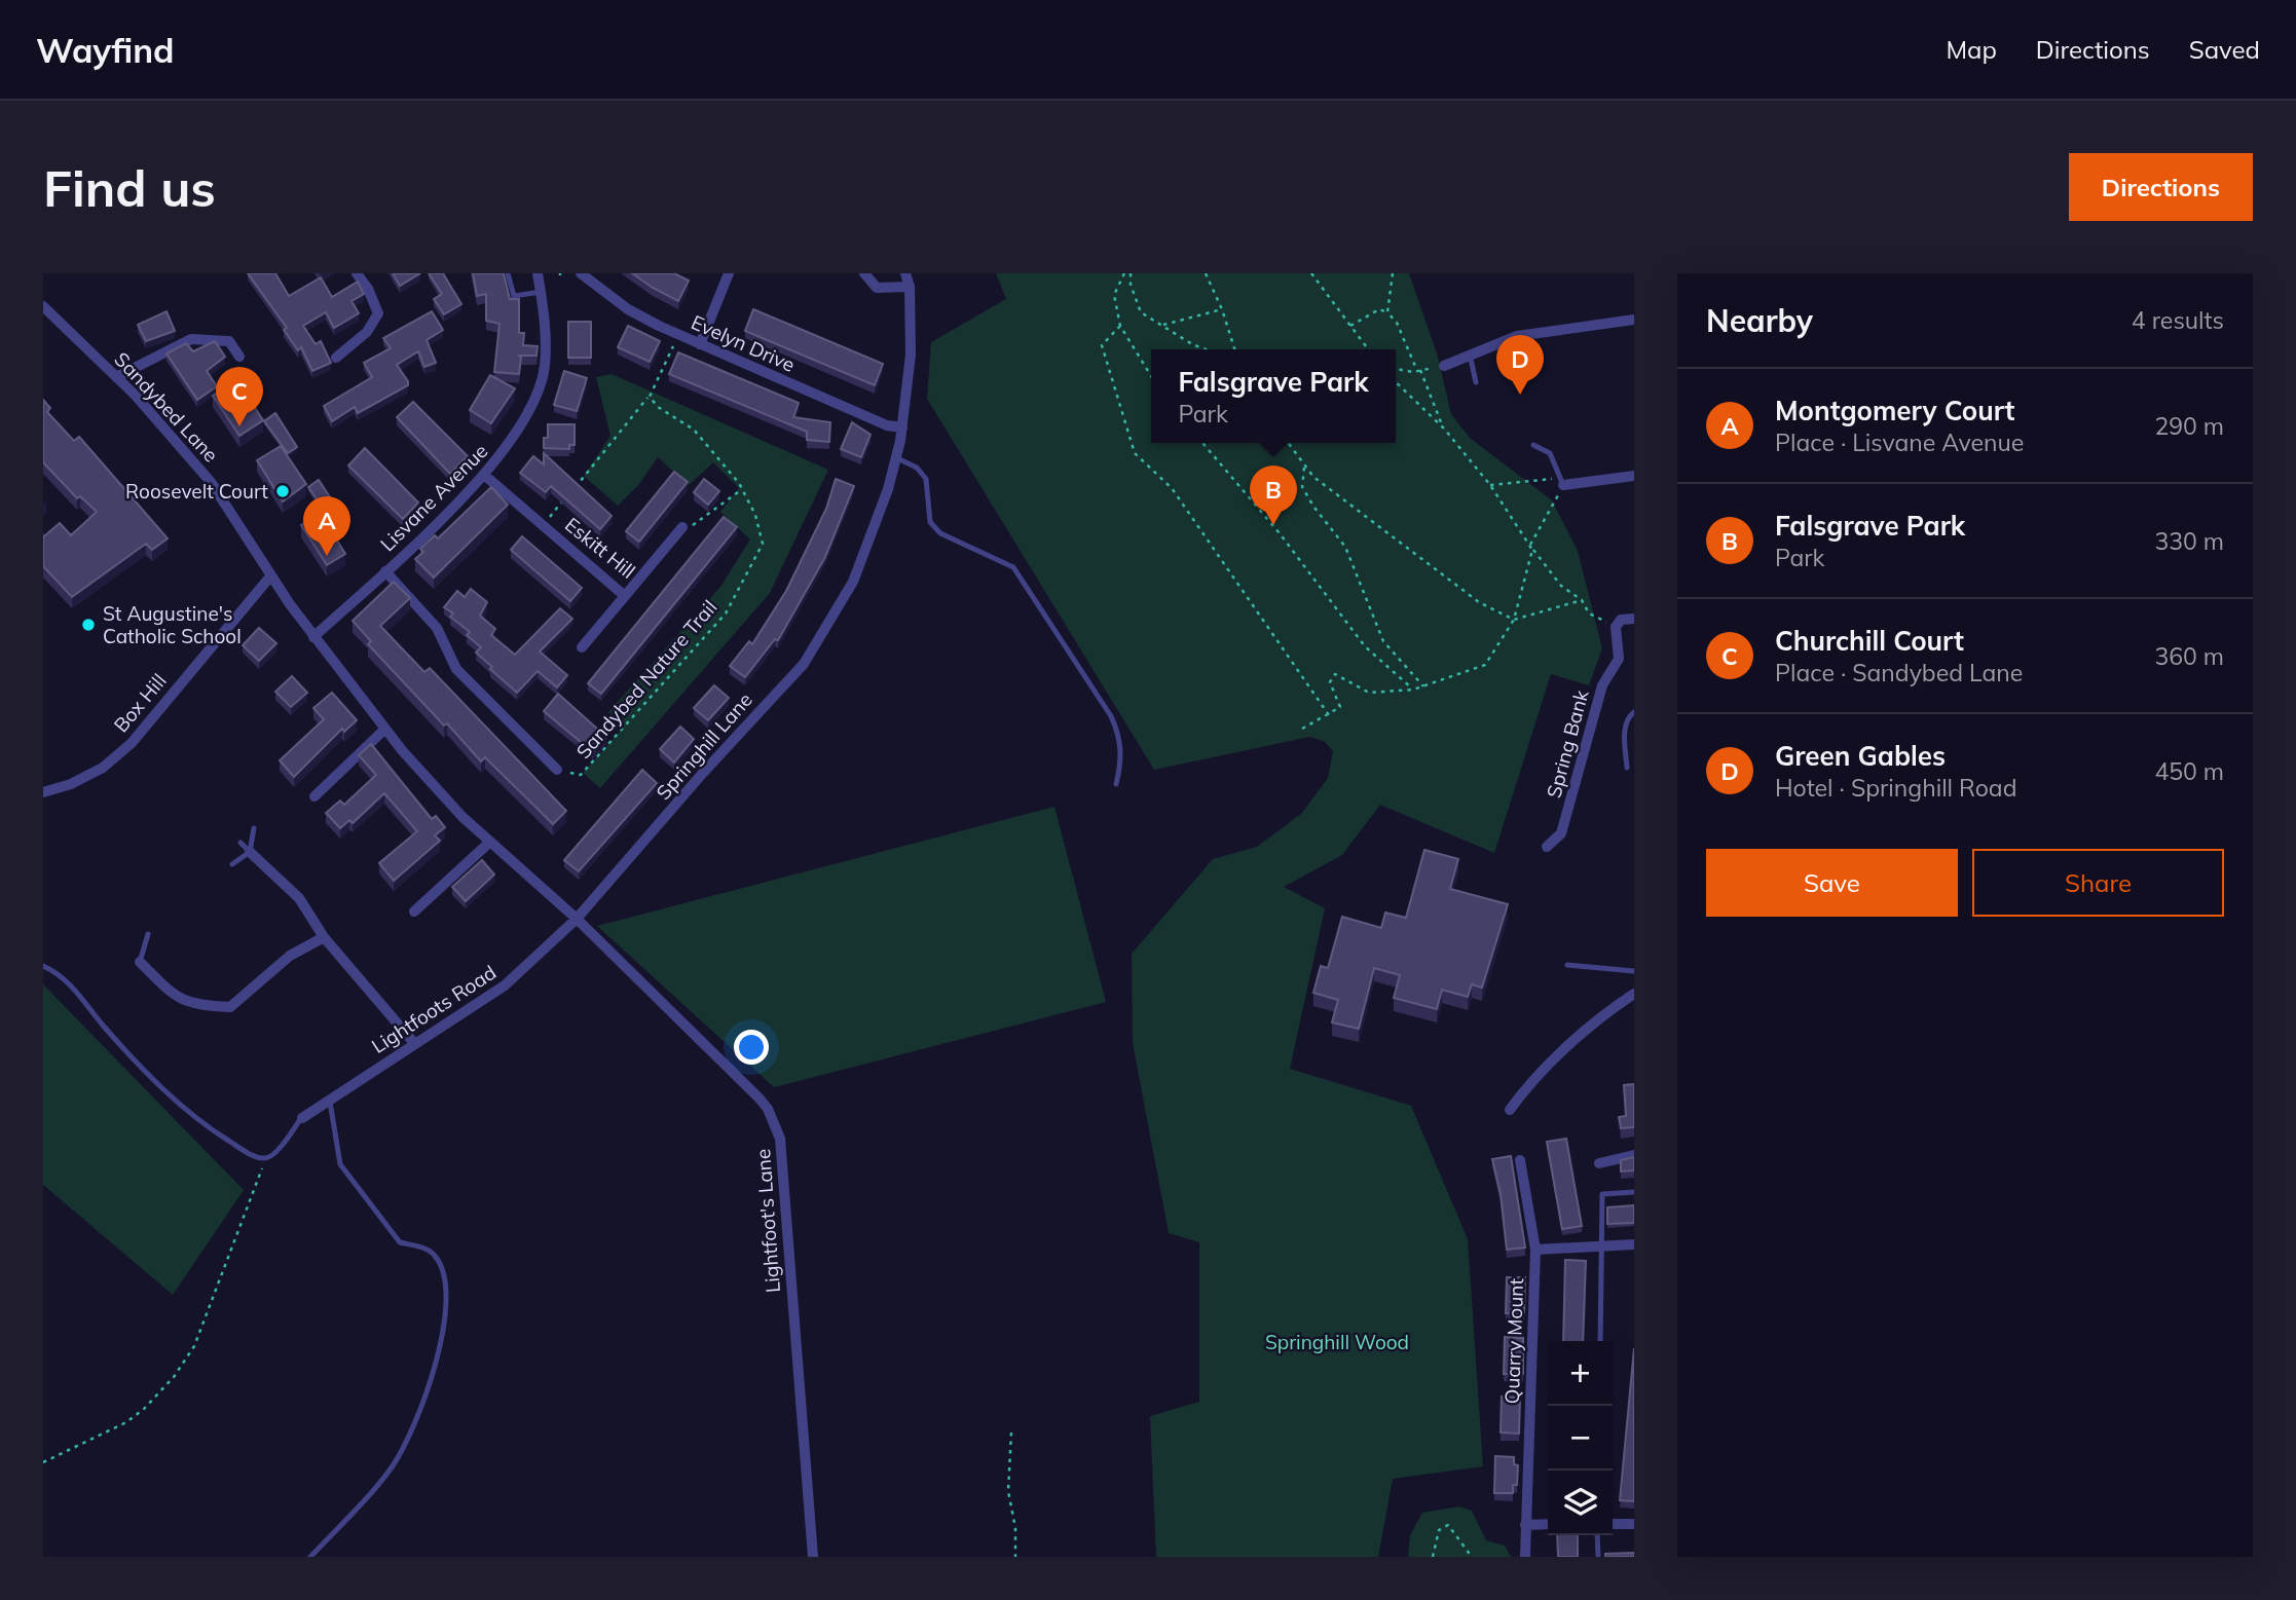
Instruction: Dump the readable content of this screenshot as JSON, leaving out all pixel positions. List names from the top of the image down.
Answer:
{
  "streets": {
    "street": [
      "Evelyn Drive",
      "Sandybed Lane",
      "Lisvane Avenue",
      "Eskitt Hill",
      "Box Hill",
      "Spring Bank",
      "Springhill Lane",
      "Lightfoots Road",
      "Lightfoot's Lane",
      "Quarry Mount"
    ],
    "path": ["Sandybed Nature Trail"]
  },
  "crossings": [
    ["Evelyn Drive", "Springhill Lane"],
    ["Sandybed Lane", "Lisvane Avenue"],
    ["Sandybed Lane", "Box Hill"],
    ["Lisvane Avenue", "Eskitt Hill"],
    ["Springhill Lane", "Lightfoots Road"],
    ["Springhill Lane", "Lightfoot's Lane"],
    ["Lightfoots Road", "Lightfoot's Lane"]
  ],
  "parks": ["Springhill Wood"],
  "places": ["Roosevelt Court", "St Augustine's Catholic School"],
  "page": {
    "header": "Wayfind",
    "nav": ["Map", "Directions", "Saved"],
    "buttons": [
      "Directions",
      ["Save", "Share"]
    ],
    "title": "Find us",
    "heading": ["Nearby", "4 results"],
    "pins": [
      "D",
      "C",
      "B",
      "A"
    ],
    "popup": ["Falsgrave Park", "Park"],
    "list": [
      {
        "mark": "A",
        "name": "Montgomery Court",
        "note": "Place · Lisvane Avenue",
        "value": "290 m"
      },
      {
        "mark": "B",
        "name": "Falsgrave Park",
        "note": "Park",
        "value": "330 m"
      },
      {
        "mark": "C",
        "name": "Churchill Court",
        "note": "Place · Sandybed Lane",
        "value": "360 m"
      },
      {
        "mark": "D",
        "name": "Green Gables",
        "note": "Hotel · Springhill Road",
        "value": "450 m"
      }
    ],
    "map_buttons": ["+", "−"]
  }
}
